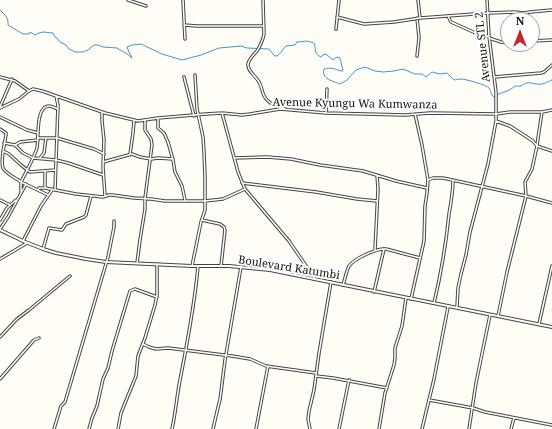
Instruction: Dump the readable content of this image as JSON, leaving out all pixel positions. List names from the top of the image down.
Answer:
{
  "streets": {
    "street": ["Avenue STL 2", "Avenue Kyungu Wa Kumwanza", "Boulevard Katumbi"]
  },
  "crossings": [
    ["Avenue STL 2", "Avenue Kyungu Wa Kumwanza"]
  ],
  "north": "top"
}
